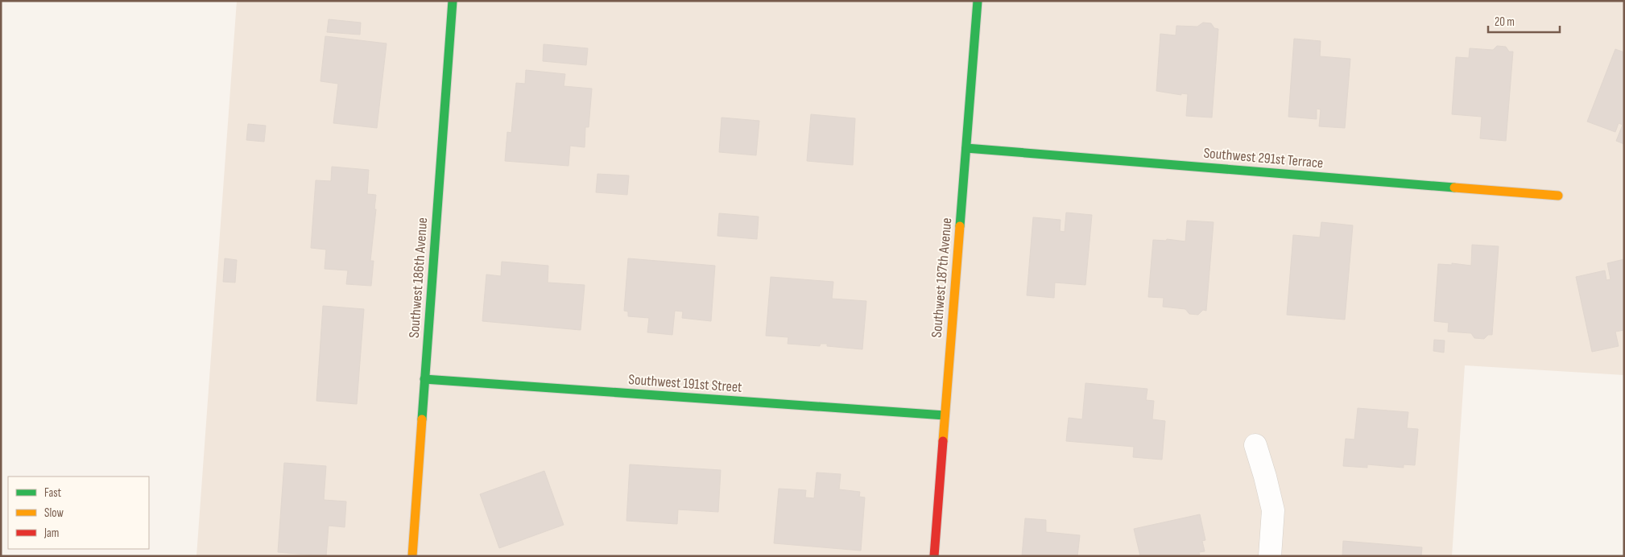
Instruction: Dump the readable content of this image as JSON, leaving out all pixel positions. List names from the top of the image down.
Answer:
{
  "streets": {
    "street": [
      "Southwest 291st Terrace",
      "Southwest 186th Avenue",
      "Southwest 187th Avenue",
      "Southwest 191st Street"
    ]
  },
  "crossings": [
    ["Southwest 291st Terrace", "Southwest 187th Avenue"],
    ["Southwest 186th Avenue", "Southwest 191st Street"],
    ["Southwest 187th Avenue", "Southwest 191st Street"]
  ],
  "legend": ["Fast", "Slow", "Jam"],
  "scale_bar": "20 m"
}
